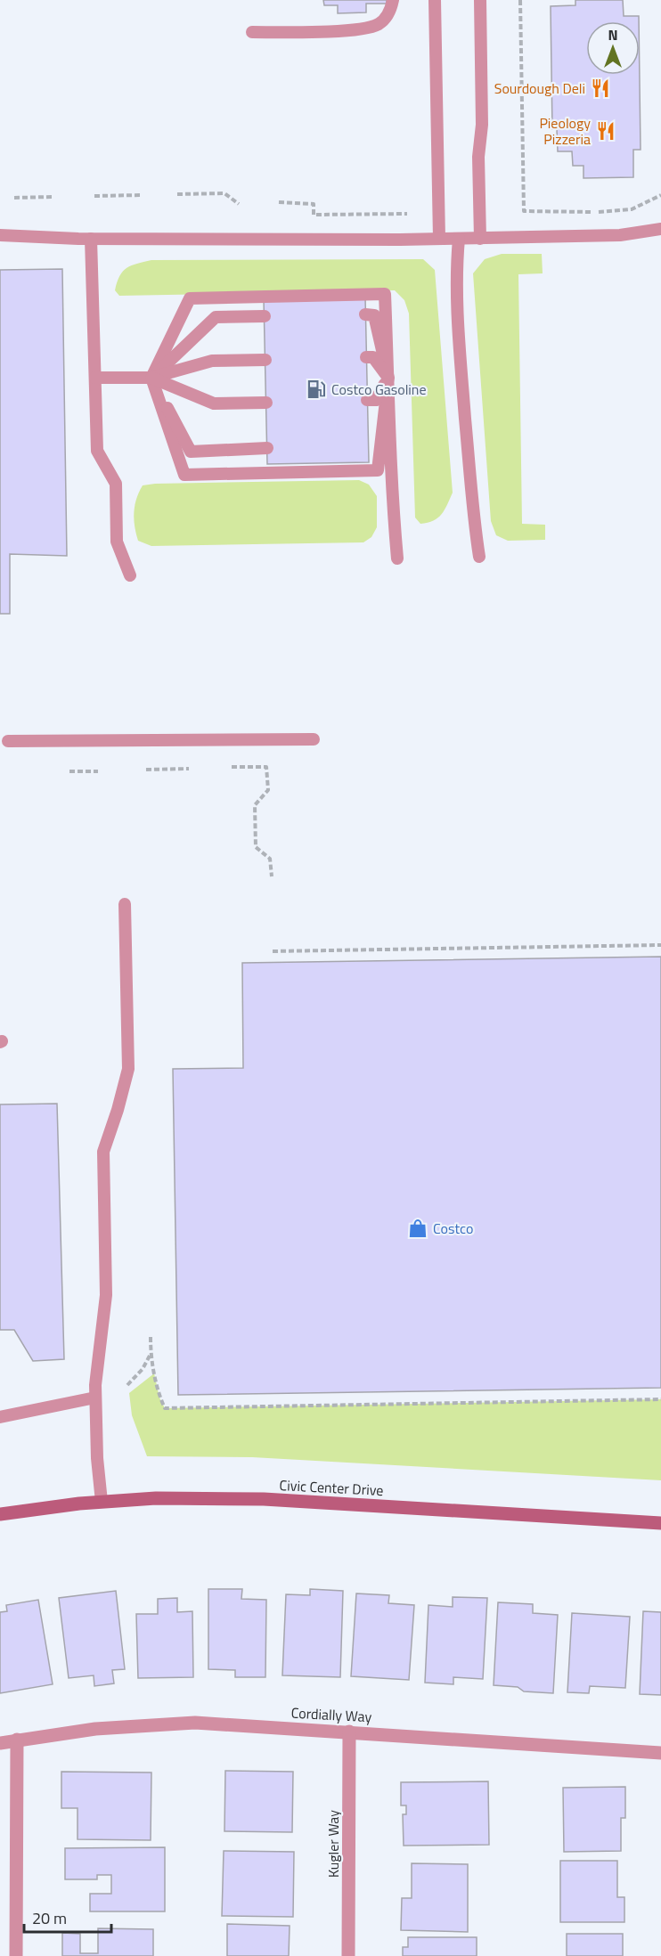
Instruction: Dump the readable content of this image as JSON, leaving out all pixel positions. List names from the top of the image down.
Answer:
{
  "streets": {
    "street": ["Civic Center Drive", "Cordially Way", "Kugler Way"]
  },
  "crossings": [
    ["Cordially Way", "Kugler Way"]
  ],
  "places": {
    "restaurant": ["Sourdough Deli", "Pieology Pizzeria"],
    "fuel station": ["Costco Gasoline"],
    "shop": ["Costco"]
  },
  "scale_bar": "20 m",
  "north": "top"
}
